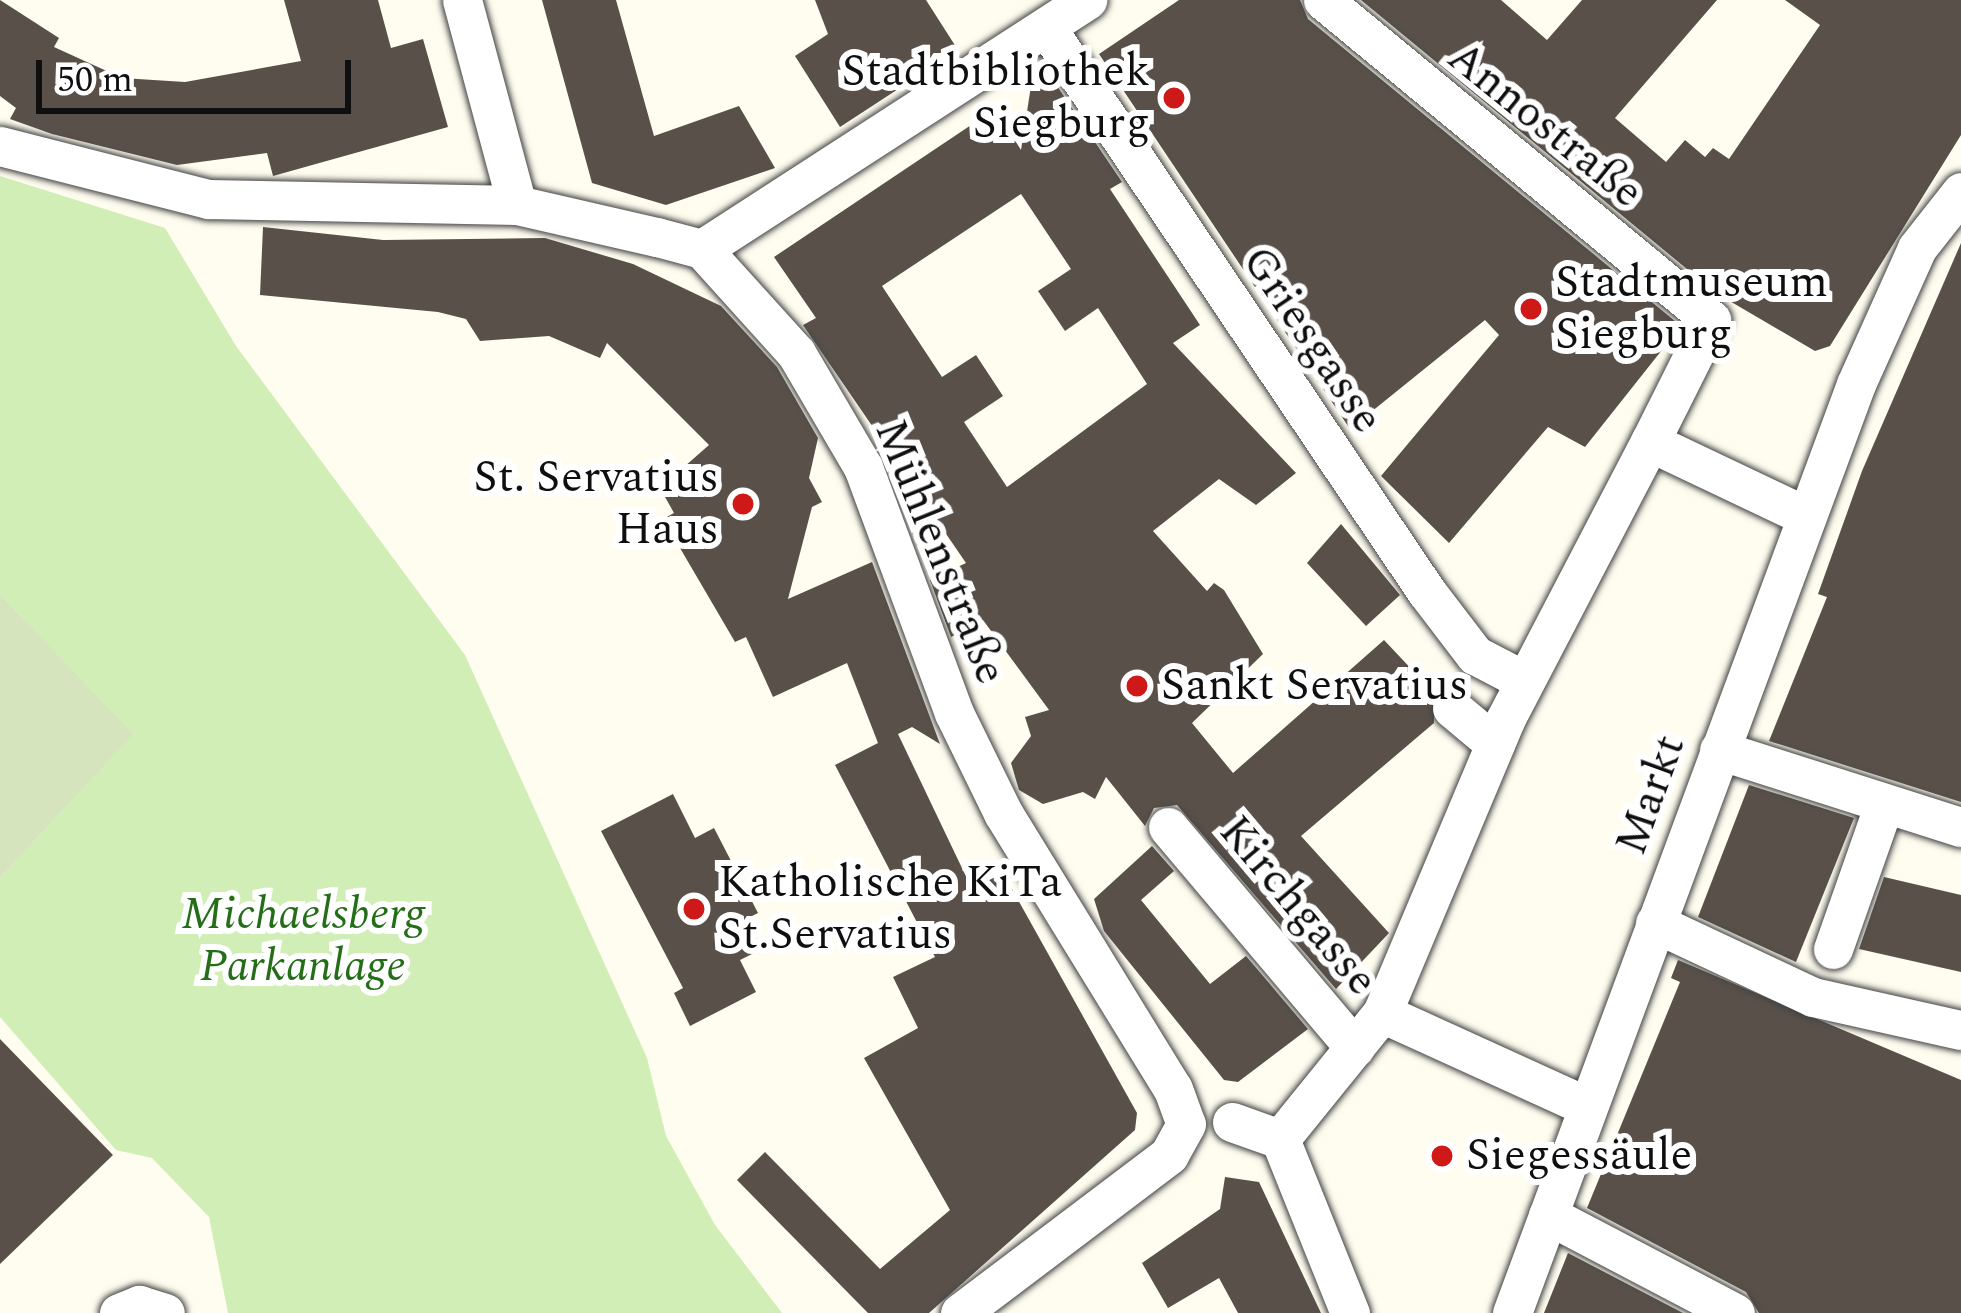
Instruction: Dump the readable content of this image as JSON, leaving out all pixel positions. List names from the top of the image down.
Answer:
{
  "streets": {
    "street": [
      "Annostraße",
      "Griesgasse",
      "Mühlenstraße",
      "Markt",
      "Kirchgasse"
    ]
  },
  "parks": ["Michaelsberg Parkanlage"],
  "places": [
    "Stadtbibliothek Siegburg",
    "Stadtmuseum Siegburg",
    "St. Servatius Haus",
    "Sankt Servatius",
    "Katholische KiTa St.Servatius",
    "Siegessäule"
  ],
  "scale_bar": "50 m"
}
